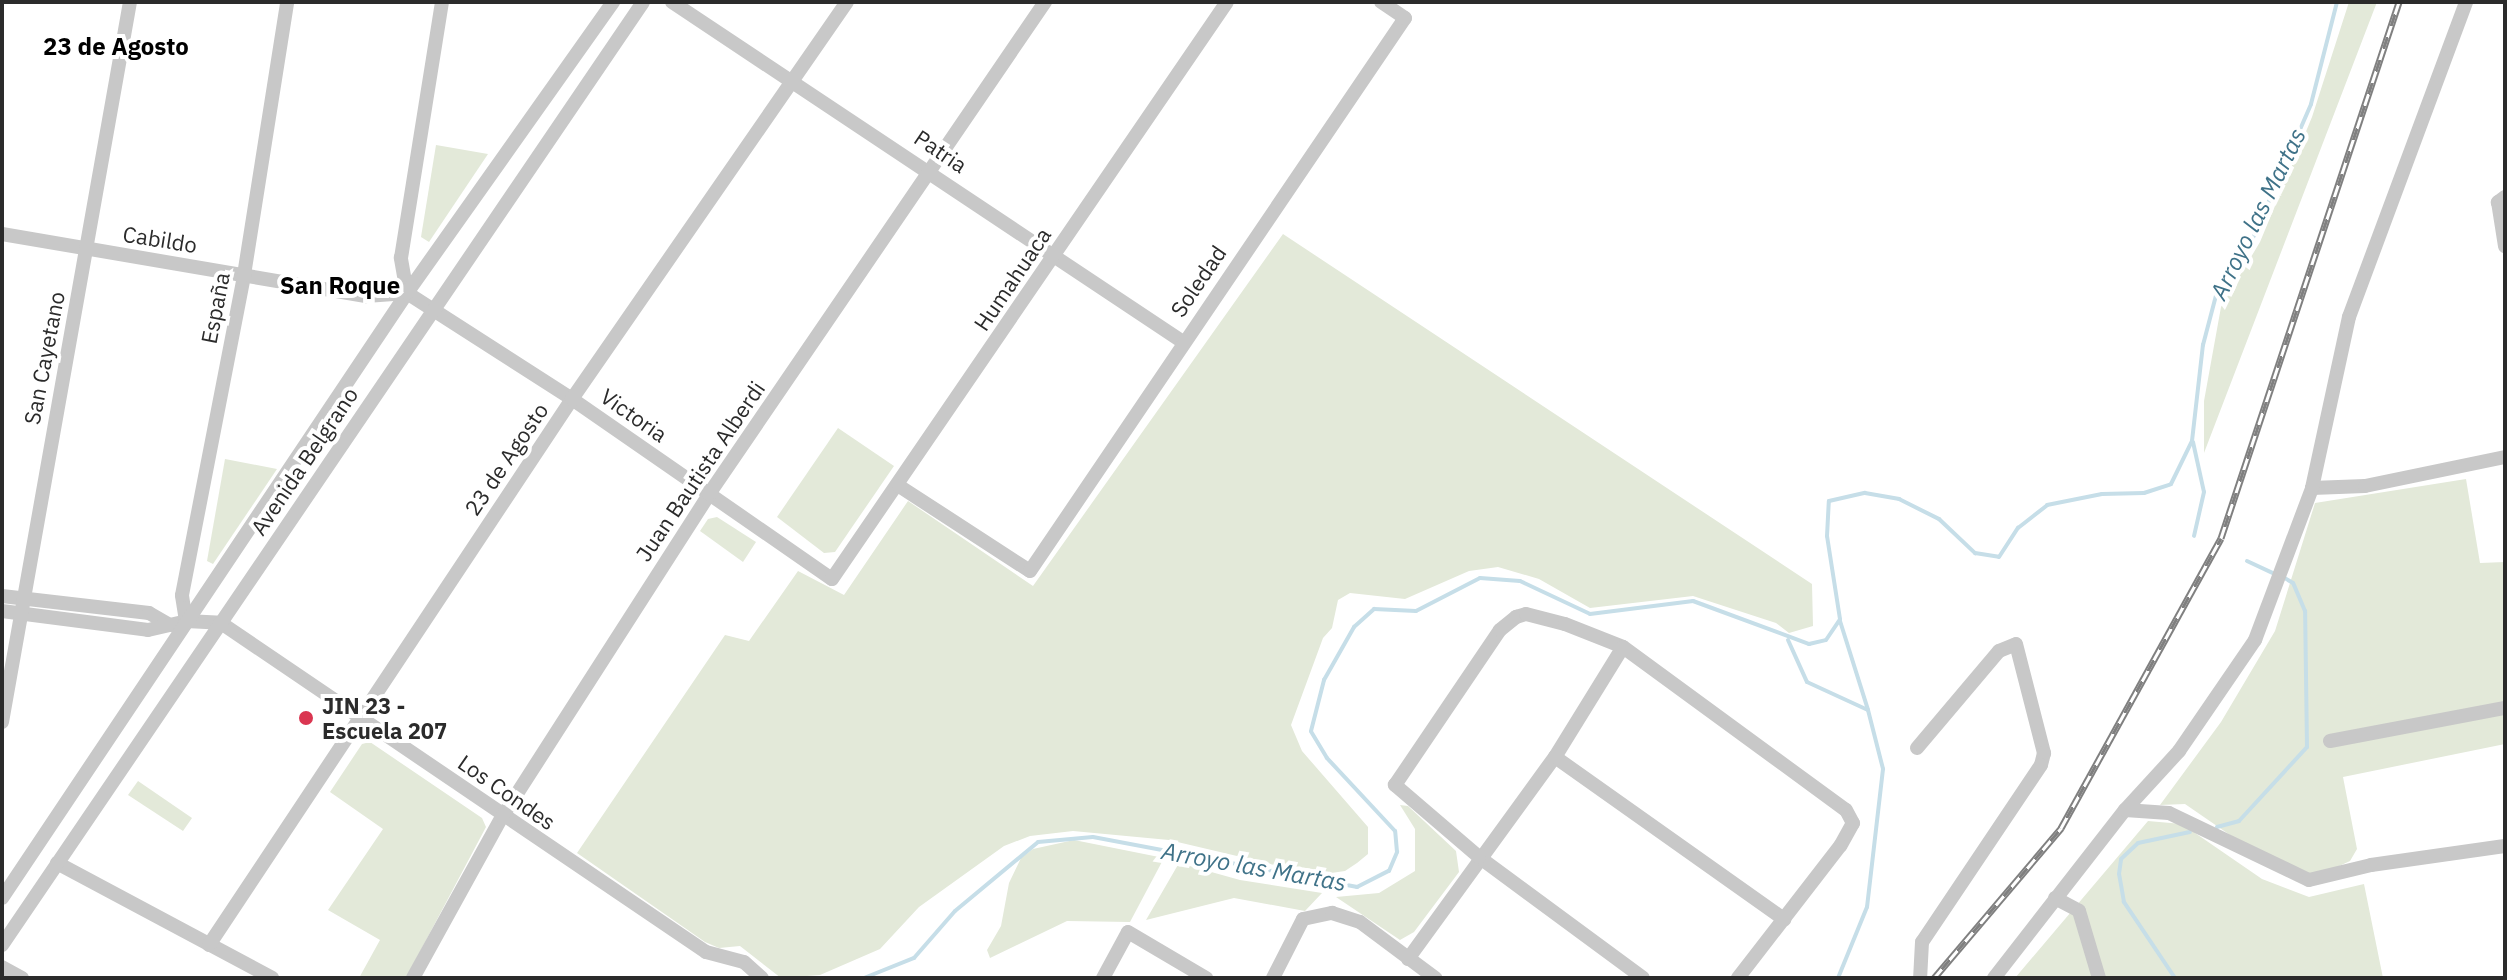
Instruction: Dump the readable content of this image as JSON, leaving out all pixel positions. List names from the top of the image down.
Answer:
{
  "streets": {
    "street": [
      "Patria",
      "Cabildo",
      "Humahuaca",
      "Soledad",
      "España",
      "San Cayetano",
      "Victoria",
      "23 de Agosto",
      "Avenida Belgrano",
      "Juan Bautista Alberdi",
      "Los Condes"
    ]
  },
  "crossings": [
    ["Patria", "Humahuaca"],
    ["Patria", "Soledad"],
    ["Patria", "23 de Agosto"],
    ["Patria", "Juan Bautista Alberdi"],
    ["Cabildo", "España"],
    ["Cabildo", "San Cayetano"],
    ["Cabildo", "Victoria"],
    ["Cabildo", "Avenida Belgrano"],
    ["Humahuaca", "Soledad"],
    ["Humahuaca", "Victoria"],
    ["España", "Avenida Belgrano"],
    ["Victoria", "23 de Agosto"],
    ["Victoria", "Avenida Belgrano"],
    ["Victoria", "Juan Bautista Alberdi"],
    ["23 de Agosto", "Los Condes"],
    ["Avenida Belgrano", "Los Condes"],
    ["Juan Bautista Alberdi", "Los Condes"]
  ],
  "districts": ["23 de Agosto", "San Roque"],
  "water": ["Arroyo las Martas"],
  "places": ["JIN 23 - Escuela 207"]
}
